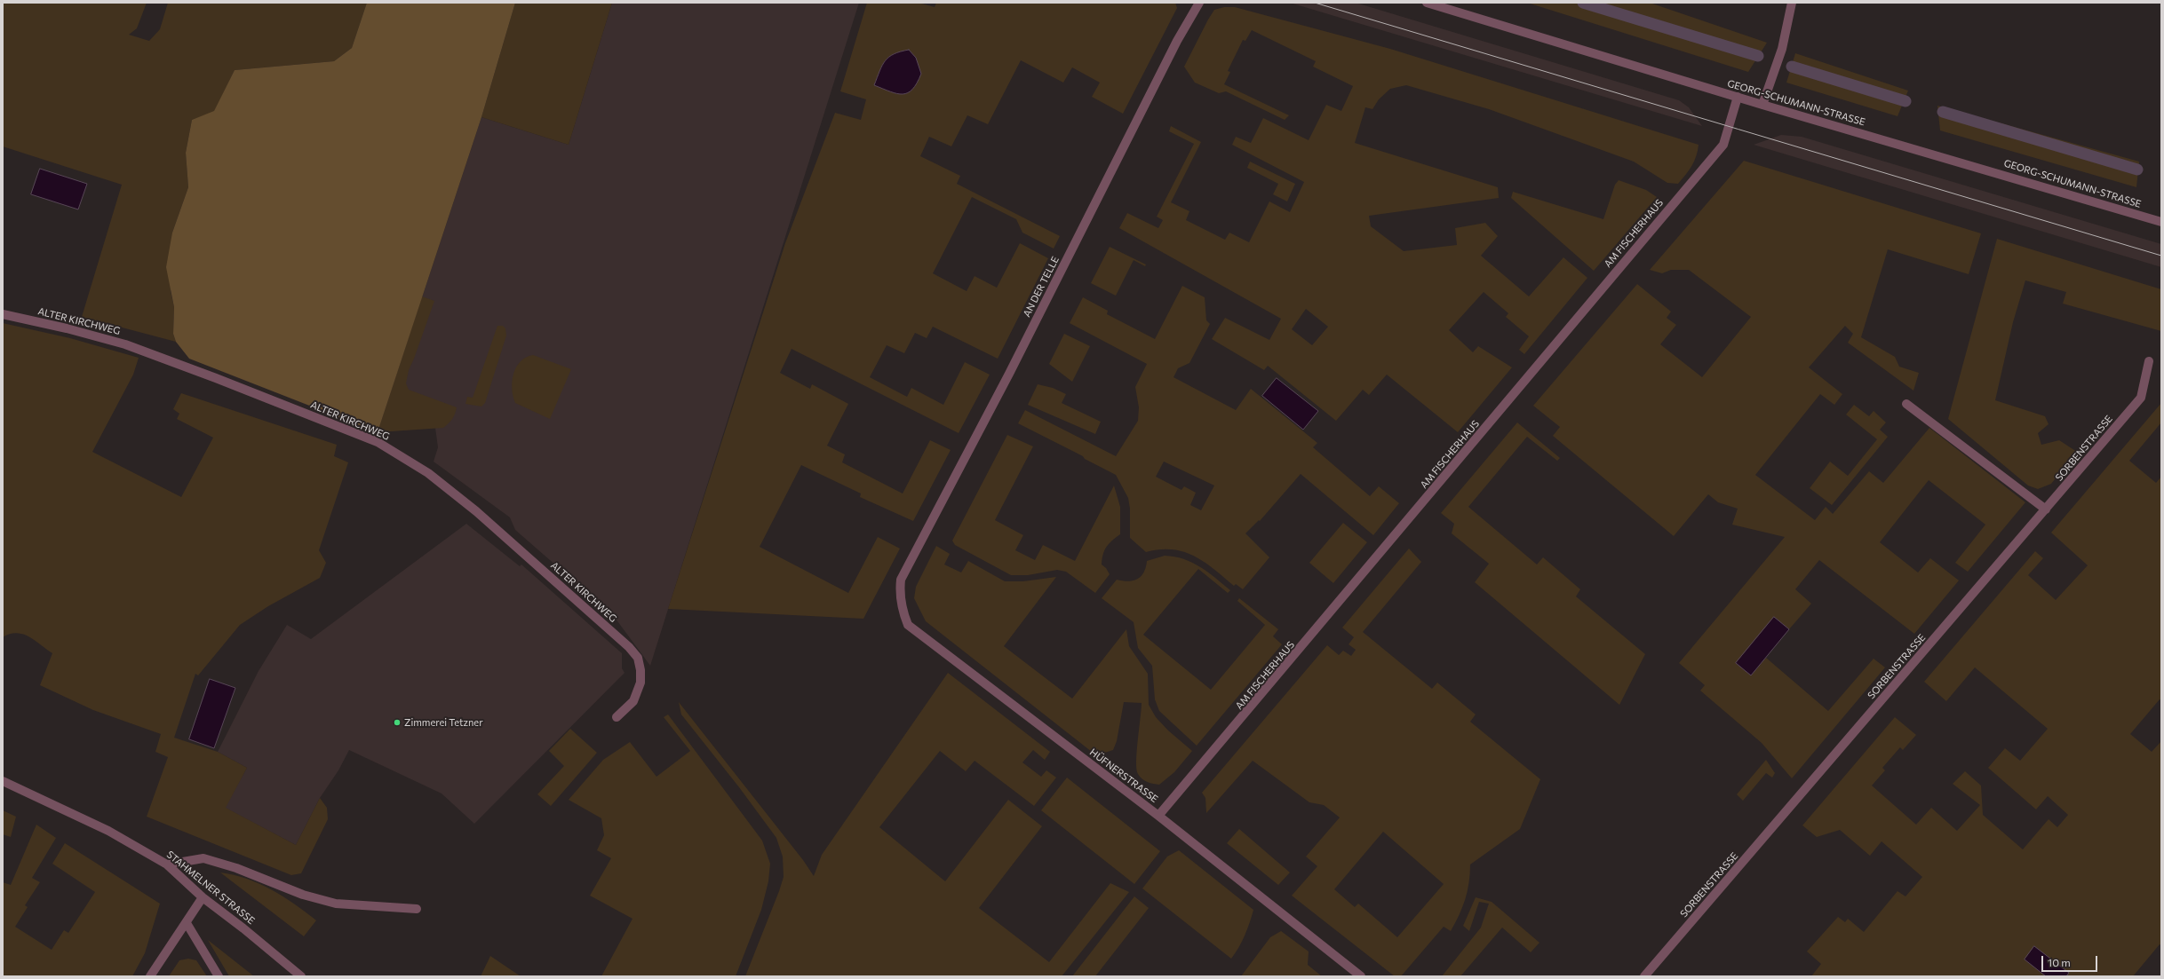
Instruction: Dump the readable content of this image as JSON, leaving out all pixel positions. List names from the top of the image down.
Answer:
{
  "streets": {
    "street": [
      "GEORG-SCHUMANN-STRASSE",
      "AM FISCHERHAUS",
      "AN DER TELLE",
      "ALTER KIRCHWEG",
      "SORBENSTRASSE",
      "HÜFNERSTRASSE",
      "STAHMELNER STRASSE"
    ]
  },
  "crossings": [
    ["GEORG-SCHUMANN-STRASSE", "AM FISCHERHAUS"],
    ["AM FISCHERHAUS", "HÜFNERSTRASSE"],
    ["AN DER TELLE", "HÜFNERSTRASSE"]
  ],
  "places": ["Zimmerei Tetzner"],
  "scale_bar": "10 m"
}
